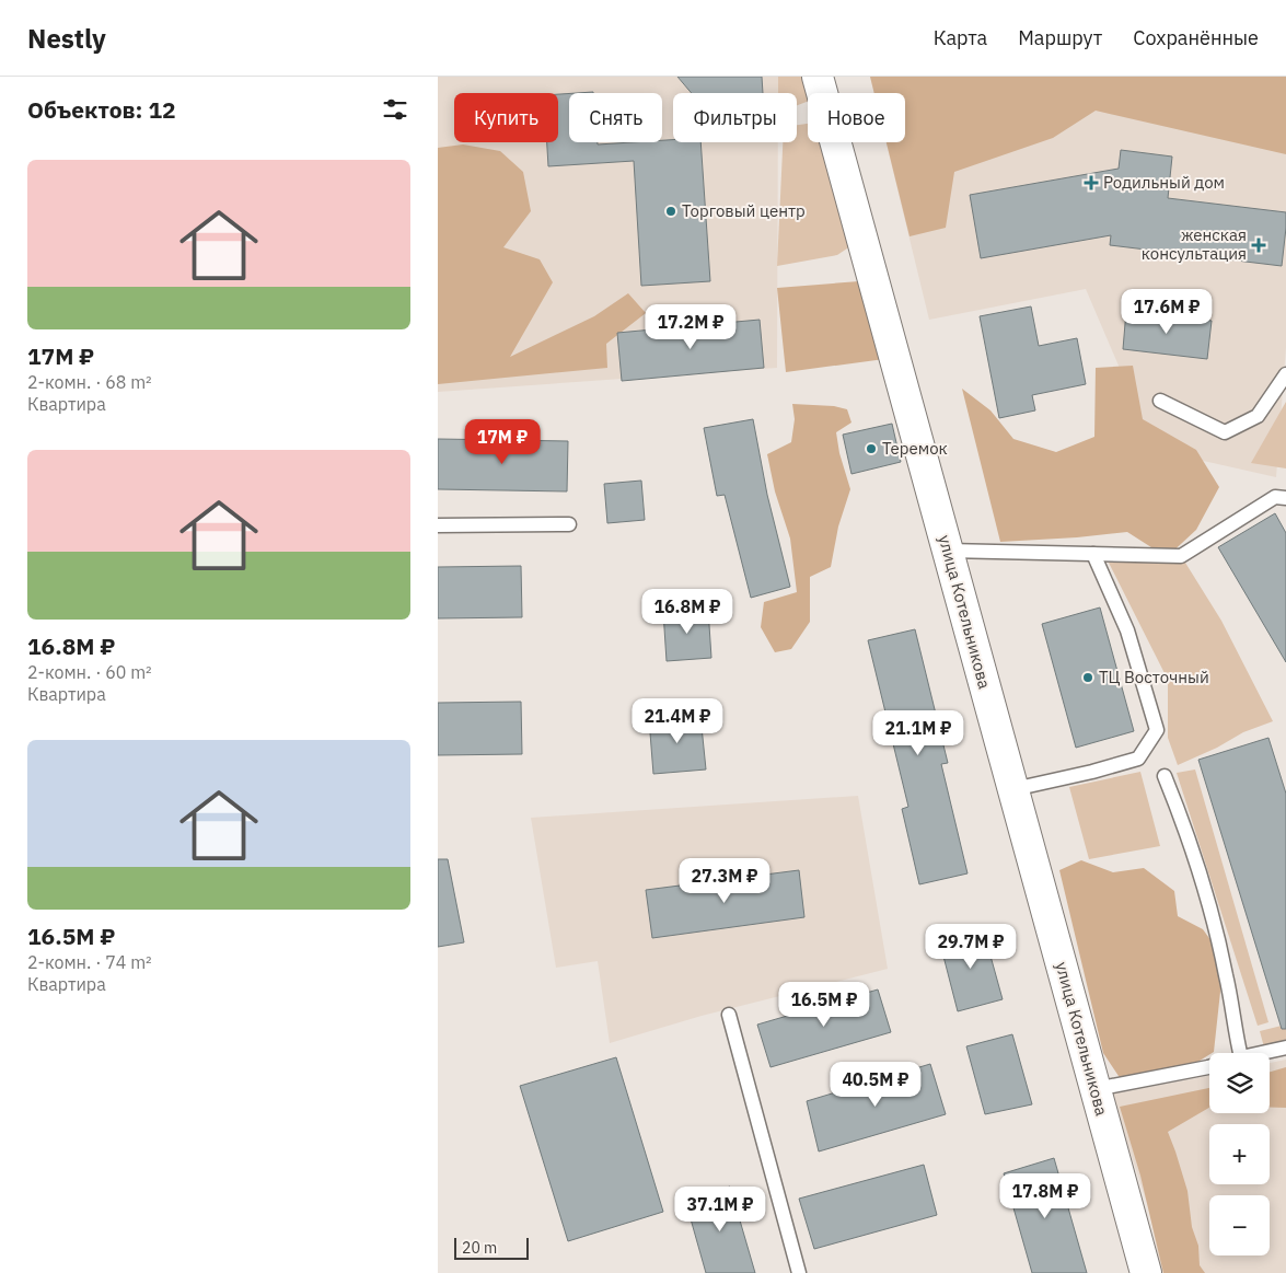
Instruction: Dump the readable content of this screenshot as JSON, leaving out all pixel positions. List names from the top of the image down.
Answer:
{
  "streets": {
    "street": ["улица Котельникова"]
  },
  "places": {
    "health": ["Родильный дом", "женская консультация"],
    "other": ["Торговый центр", "Теремок", "ТЦ Восточный"]
  },
  "scale_bar": "20 m",
  "page": {
    "header": "Nestly",
    "nav": ["Карта", "Маршрут", "Сохранённые"],
    "heading": "Объектов: 12",
    "chip": [
      "Купить",
      "Снять",
      "Фильтры",
      "Новое"
    ],
    "list": [
      {
        "name": "17M ₽",
        "note": "2-комн. · 68 m² · Квартира"
      },
      {
        "name": "16.8M ₽",
        "note": "2-комн. · 60 m² · Квартира"
      },
      {
        "name": "16.5M ₽",
        "note": "2-комн. · 74 m² · Квартира"
      }
    ],
    "price": [
      "17.6M ₽",
      "17.2M ₽",
      "17M ₽",
      "16.8M ₽",
      "21.4M ₽",
      "21.1M ₽",
      "27.3M ₽",
      "29.7M ₽",
      "16.5M ₽",
      "40.5M ₽",
      "17.8M ₽",
      "37.1M ₽"
    ],
    "map_buttons": ["+", "−"],
    "scale": "20 m"
  }
}
